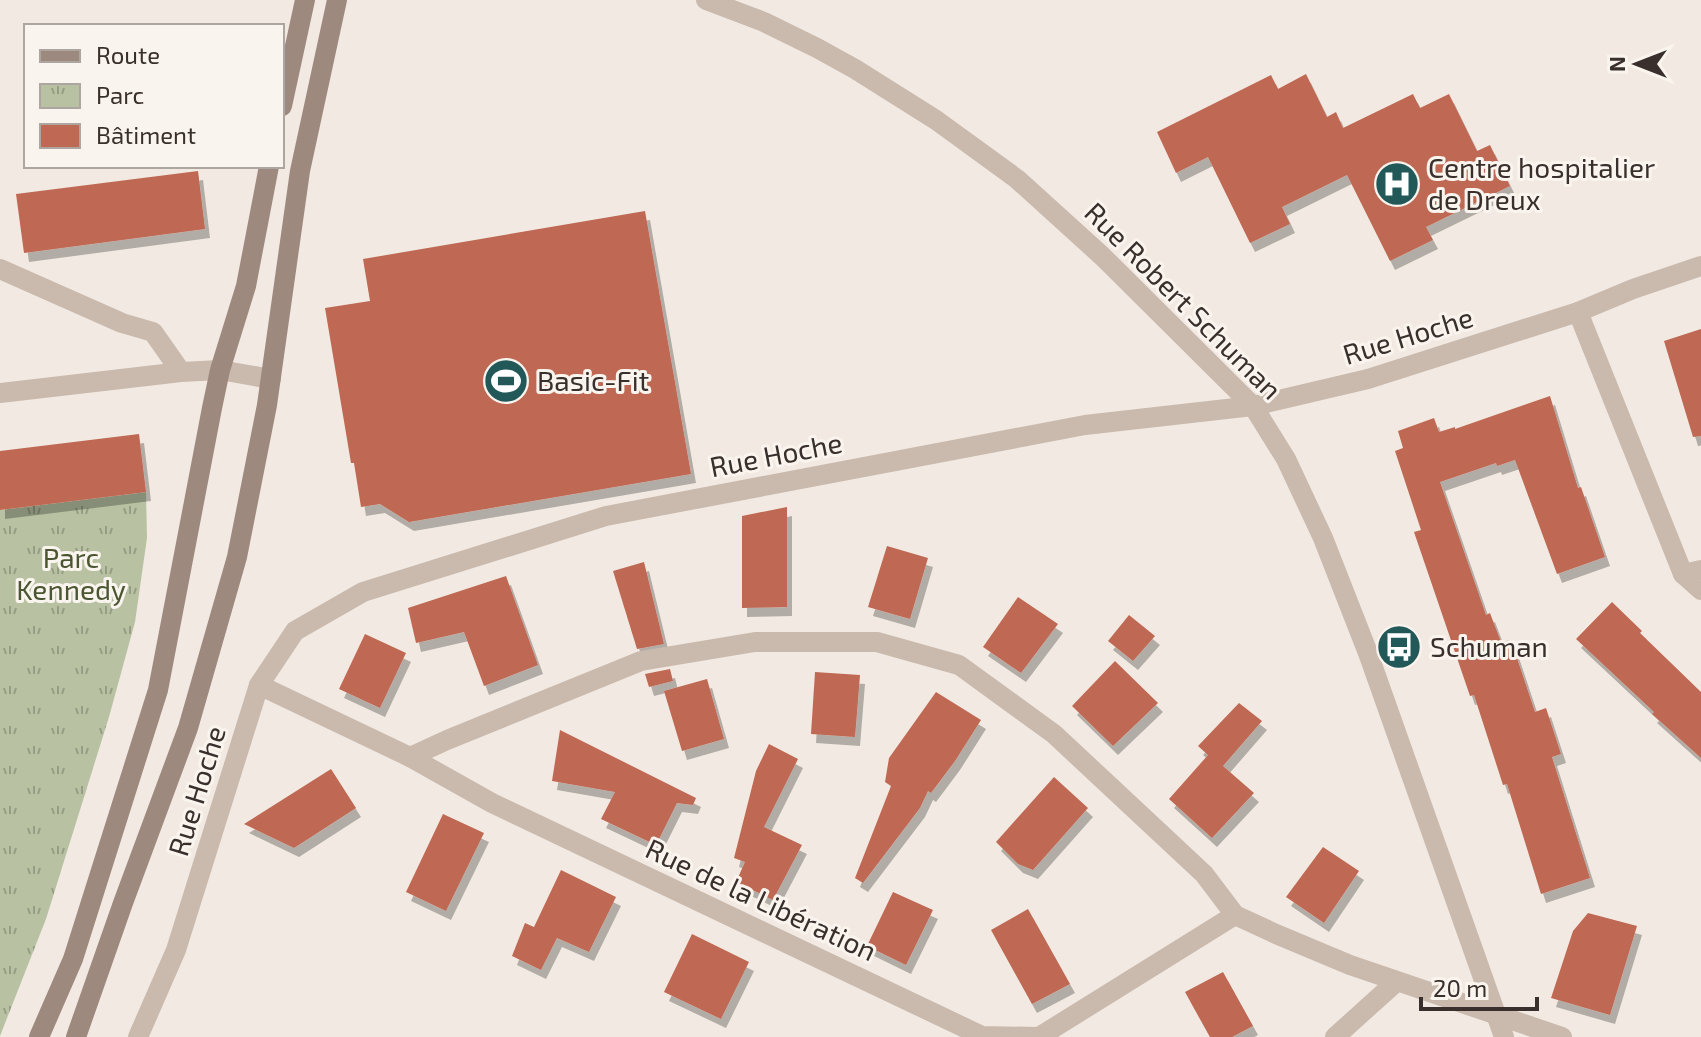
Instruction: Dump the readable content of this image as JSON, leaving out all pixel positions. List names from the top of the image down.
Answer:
{
  "streets": {
    "street": ["Rue Robert Schuman", "Rue Hoche", "Rue de la Libération"]
  },
  "crossings": [
    ["Rue Robert Schuman", "Rue Hoche"],
    ["Rue Hoche", "Rue de la Libération"]
  ],
  "parks": ["Parc Kennedy"],
  "places": {
    "hospital": ["Centre hospitalier de Dreux"],
    "sports": ["Basic-Fit"],
    "bus stop": ["Schuman"]
  },
  "legend": ["Route", "Parc", "Bâtiment"],
  "scale_bar": "20 m",
  "north": "left"
}
